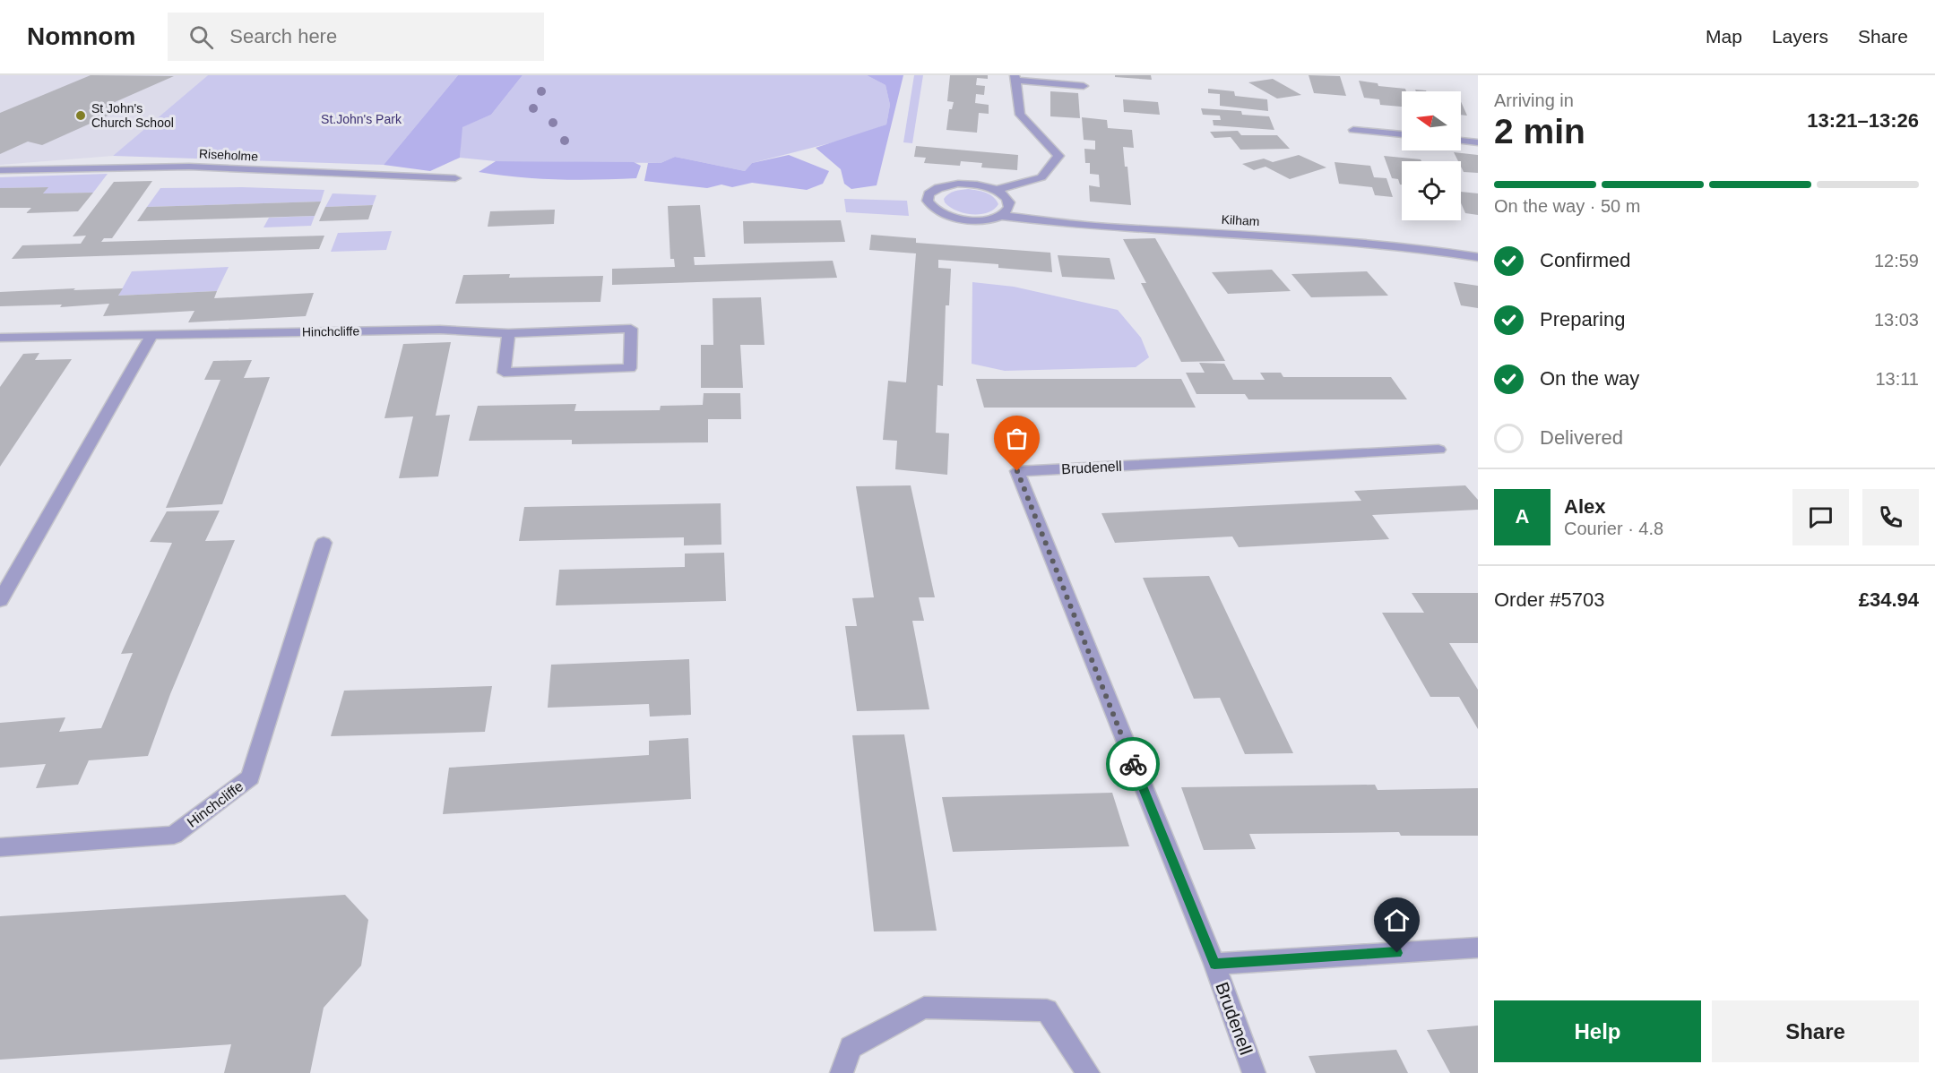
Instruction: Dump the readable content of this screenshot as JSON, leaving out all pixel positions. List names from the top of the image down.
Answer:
{
  "streets": {
    "street": [
      "Riseholme",
      "Kilham",
      "Hinchcliffe",
      "Brudenell"
    ]
  },
  "parks": ["St.John's Park"],
  "places": ["St John's Church School"],
  "north": "left",
  "page": {
    "header": "Nomnom",
    "search": "Search here",
    "nav": ["Map", "Layers", "Share"],
    "heading": ["2 min", "Arriving in", "13:21–13:26"],
    "panel": [
      "Alex",
      "Courier · 4.8",
      "Order #5703",
      "£34.94"
    ],
    "bar": "On the way · 50 m",
    "list": [
      ["Confirmed", "12:59"],
      ["Preparing", "13:03"],
      ["On the way", "13:11"],
      "Delivered"
    ],
    "round": "A",
    "buttons": ["Help", "Share"]
  }
}
